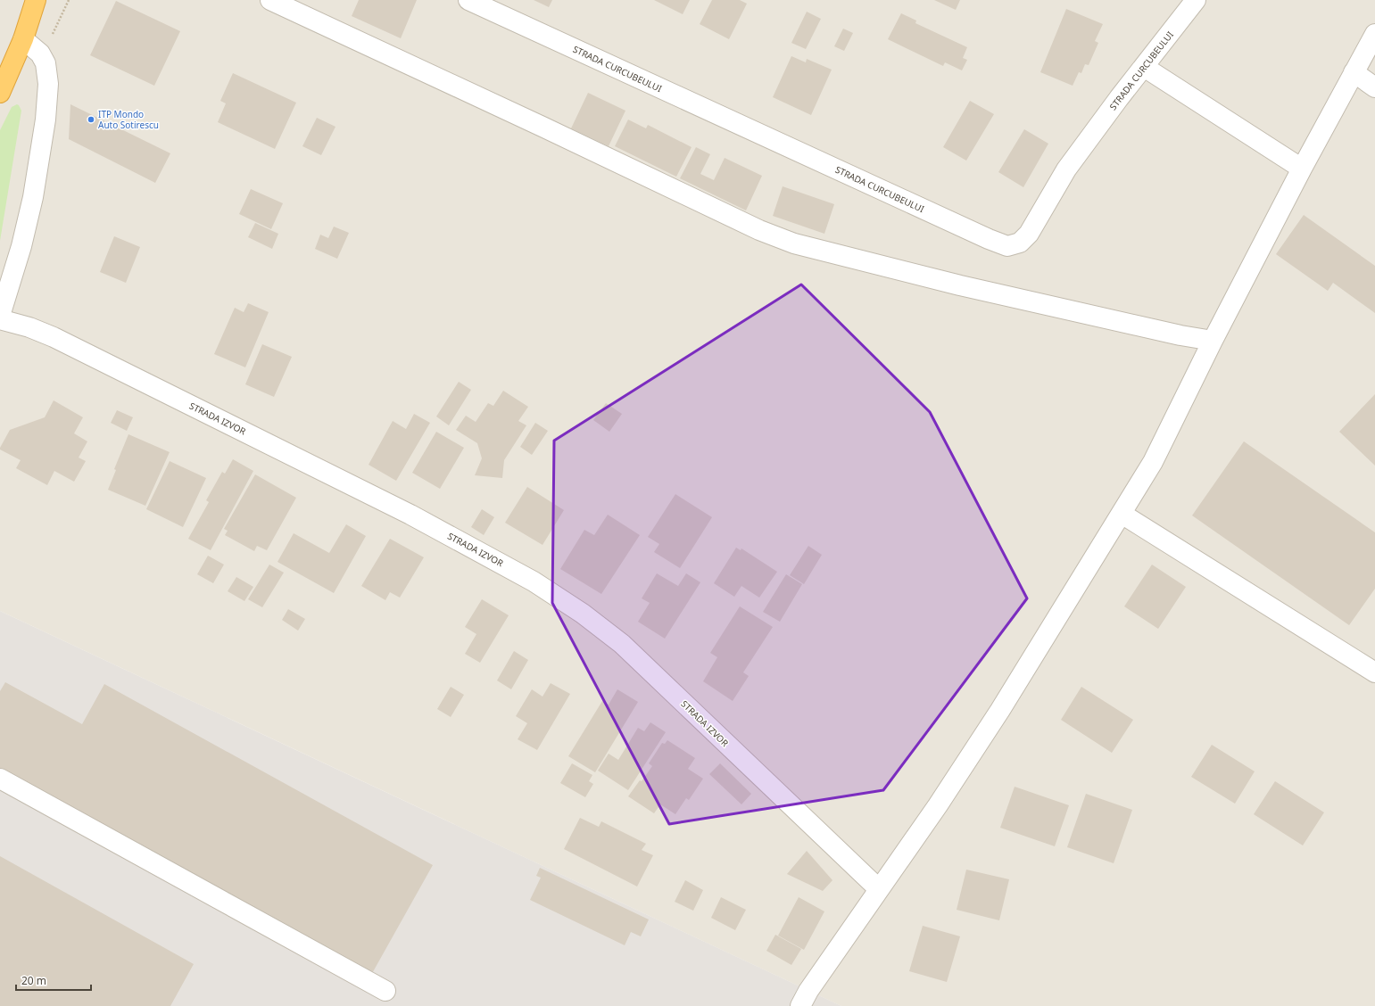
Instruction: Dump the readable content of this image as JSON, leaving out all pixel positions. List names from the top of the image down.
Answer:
{
  "streets": {
    "street": ["STRADA CURCUBEULUI", "STRADA IZVOR"]
  },
  "places": ["ITP Mondo Auto Sotirescu"],
  "scale_bar": "20 m"
}
